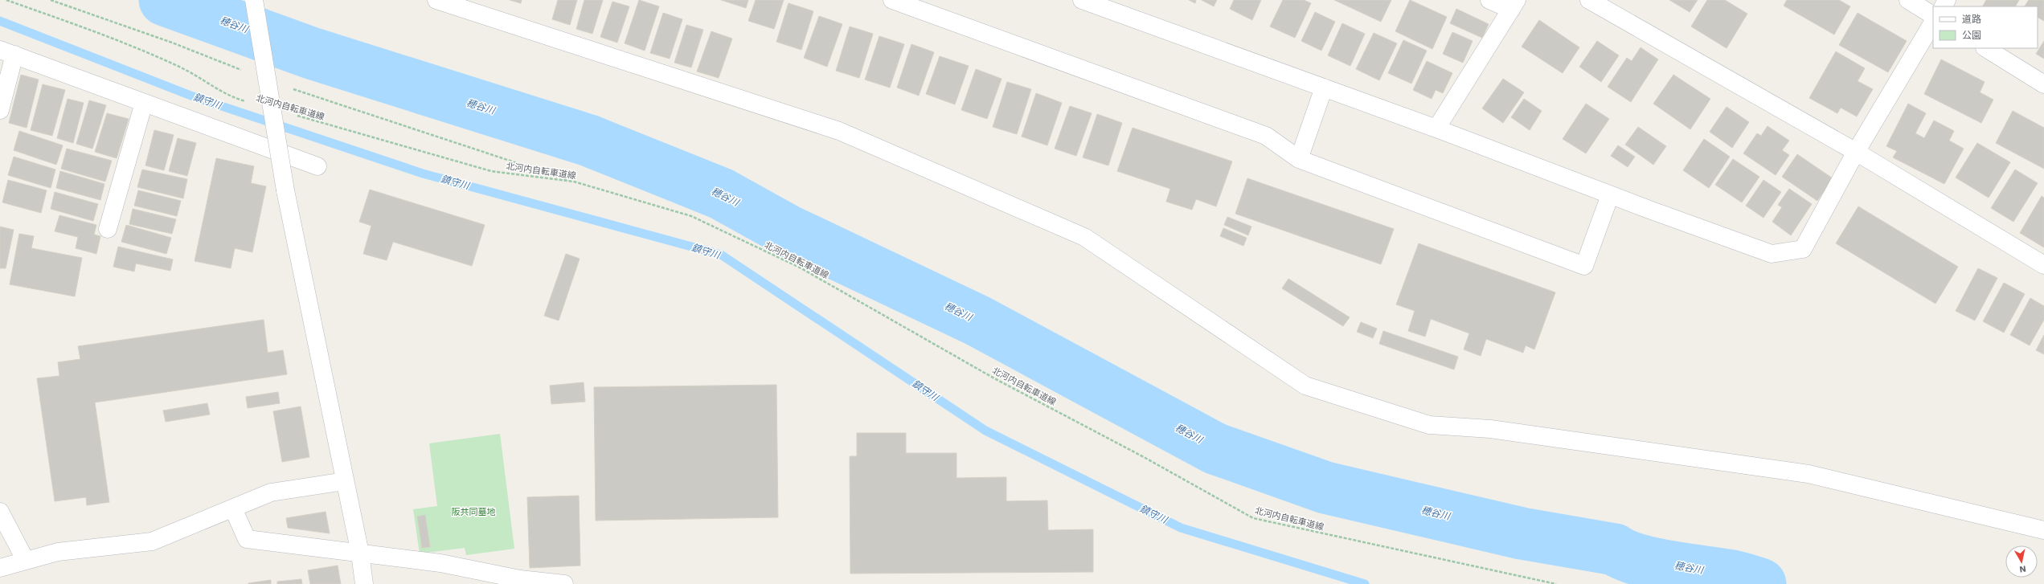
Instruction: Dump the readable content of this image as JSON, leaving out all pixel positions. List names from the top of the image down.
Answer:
{
  "streets": {
    "path": ["北河内自転車道線"]
  },
  "water": ["穂谷川", "鎮守川"],
  "parks": ["阪共同墓地"],
  "legend": ["道路", "公園"],
  "north": "bottom"
}
